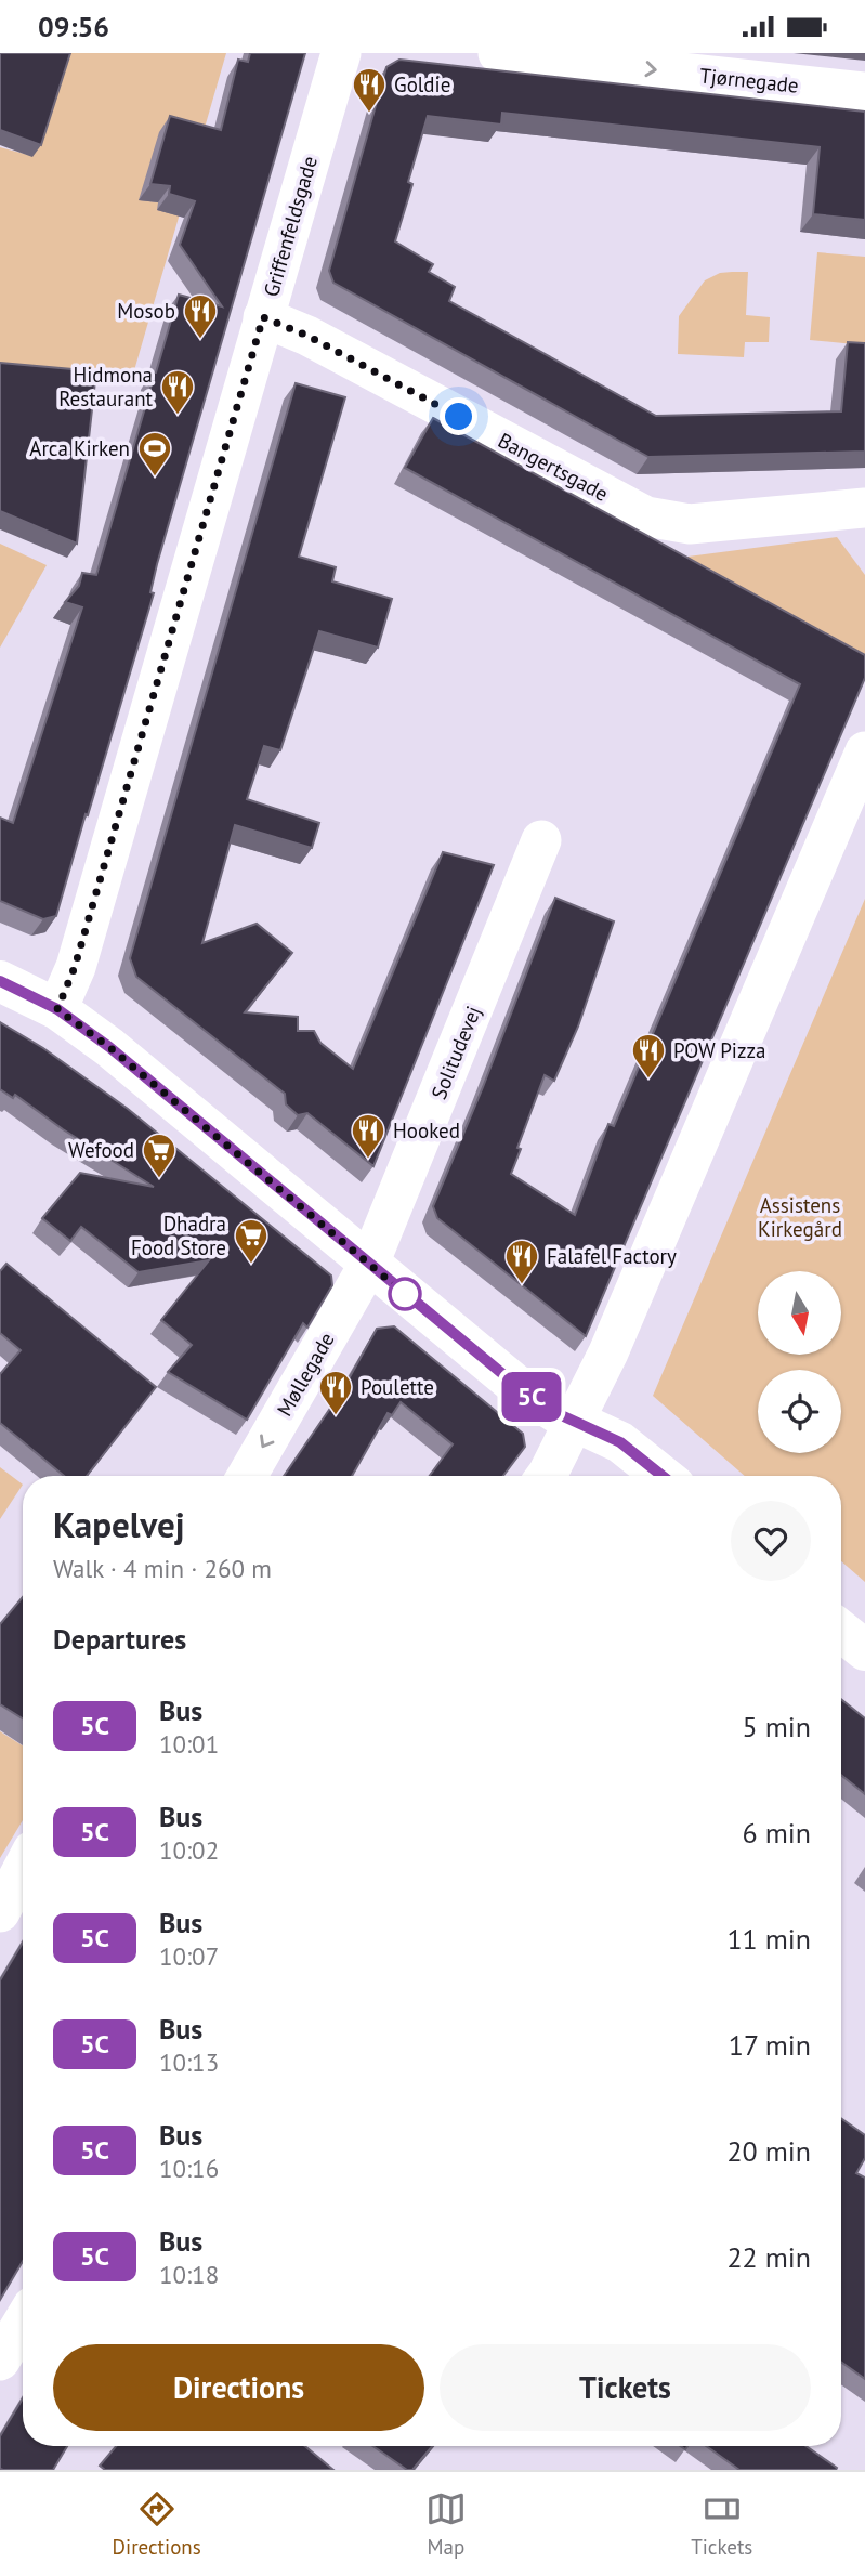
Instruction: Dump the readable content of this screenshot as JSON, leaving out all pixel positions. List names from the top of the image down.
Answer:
{
  "streets": {
    "street": [
      "Tjørnegade",
      "Griffenfeldsgade",
      "Bangertsgade",
      "Solitudevej",
      "Møllegade"
    ]
  },
  "crossings": [
    ["Griffenfeldsgade", "Bangertsgade"],
    ["Solitudevej", "Møllegade"]
  ],
  "one_way": ["Tjørnegade"],
  "parks": ["Assistens Kirkegård"],
  "places": {
    "restaurant": [
      "Goldie",
      "Mosob",
      "Hidmona Restaurant",
      "POW Pizza",
      "Hooked",
      "Falafel Factory",
      "Poulette"
    ],
    "sports": ["Arca Kirken"],
    "supermarket": ["Wefood", "Dhadra Food Store"]
  },
  "lines": ["bus line 5C"],
  "north": "bottom",
  "page": {
    "status": "09:56",
    "on_map": "5C",
    "heading": [
      ["Kapelvej", "Walk · 4 min · 260 m"],
      "Departures"
    ],
    "list": [
      {
        "mark": "5C",
        "name": "Bus",
        "note": "10:01",
        "value": "5 min"
      },
      {
        "mark": "5C",
        "name": "Bus",
        "note": "10:02",
        "value": "6 min"
      },
      {
        "mark": "5C",
        "name": "Bus",
        "note": "10:07",
        "value": "11 min"
      },
      {
        "mark": "5C",
        "name": "Bus",
        "note": "10:13",
        "value": "17 min"
      },
      {
        "mark": "5C",
        "name": "Bus",
        "note": "10:16",
        "value": "20 min"
      },
      {
        "mark": "5C",
        "name": "Bus",
        "note": "10:18",
        "value": "22 min"
      }
    ],
    "buttons": ["Directions", "Tickets"],
    "tabs": ["Directions", "Map", "Tickets"]
  }
}
